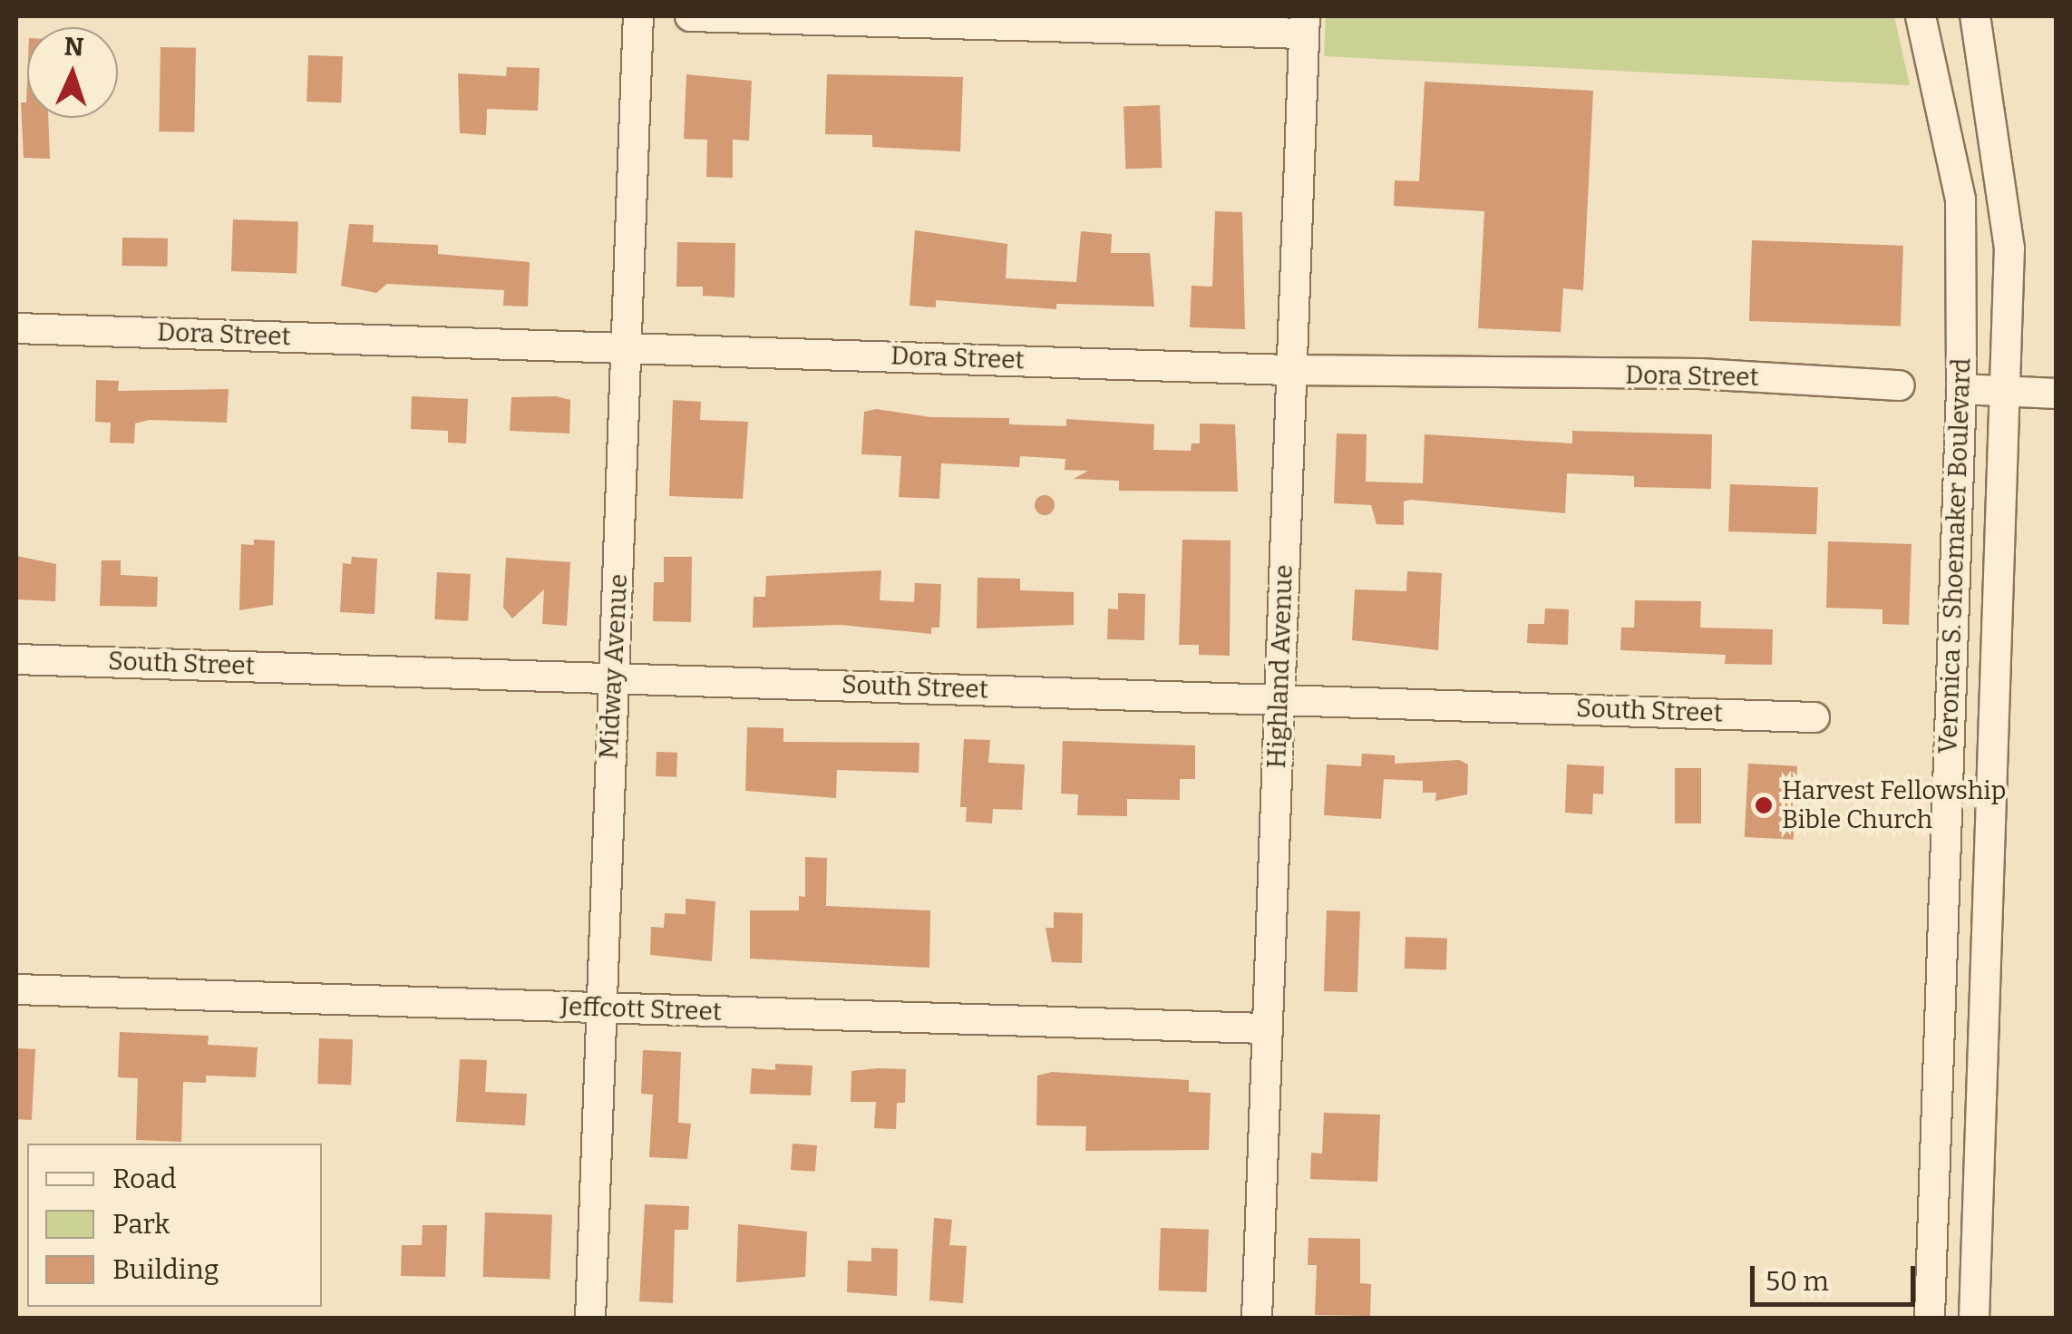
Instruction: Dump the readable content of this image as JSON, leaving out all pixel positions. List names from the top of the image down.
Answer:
{
  "streets": {
    "street": [
      "Dora Street",
      "Veronica S. Shoemaker Boulevard",
      "South Street",
      "Midway Avenue",
      "Highland Avenue",
      "Jeffcott Street"
    ]
  },
  "crossings": [
    ["Dora Street", "Midway Avenue"],
    ["Dora Street", "Highland Avenue"],
    ["South Street", "Midway Avenue"],
    ["South Street", "Highland Avenue"],
    ["Midway Avenue", "Jeffcott Street"],
    ["Highland Avenue", "Jeffcott Street"]
  ],
  "places": ["Harvest Fellowship Bible Church"],
  "legend": ["Road", "Park", "Building"],
  "scale_bar": "50 m",
  "north": "top"
}
